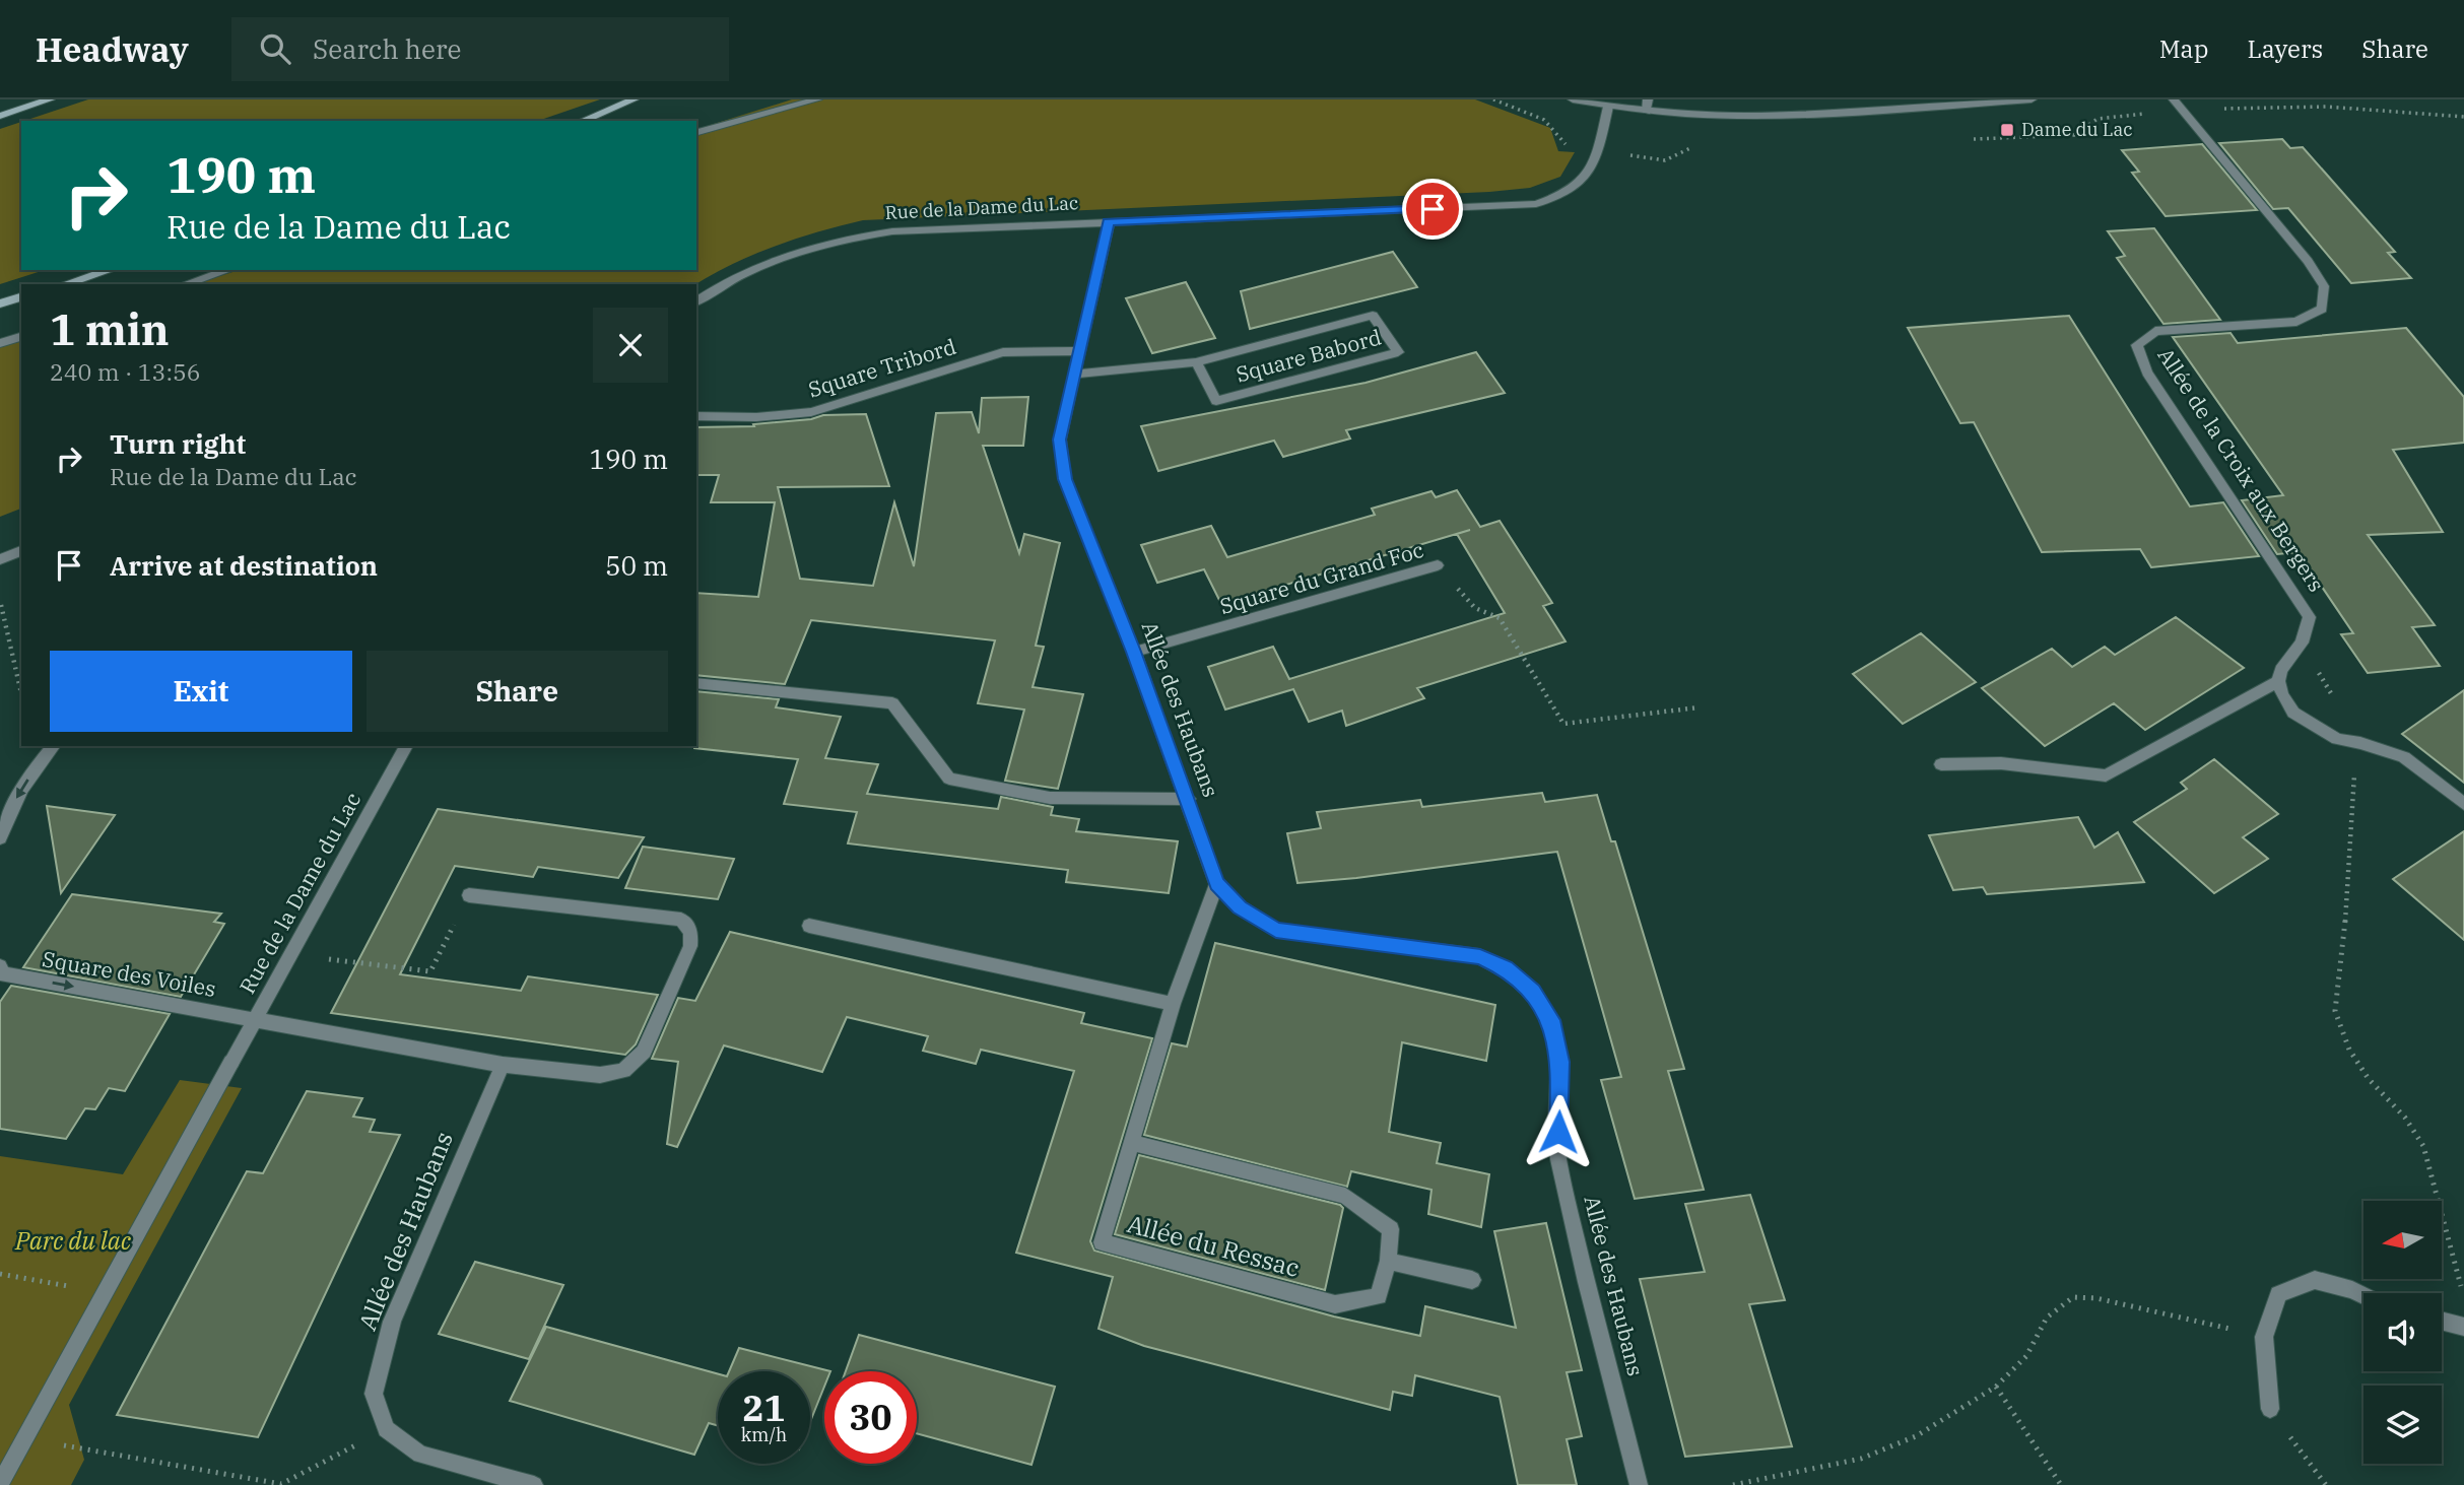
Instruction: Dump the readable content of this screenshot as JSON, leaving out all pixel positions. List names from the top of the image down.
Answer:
{
  "streets": {
    "street": [
      "Rue de la Dame du Lac",
      "Square Babord",
      "Square Tribord",
      "Allée de la Croix aux Bergers",
      "Square du Grand Foc",
      "Allée des Haubans",
      "Square des Voiles",
      "Allée du Ressac"
    ]
  },
  "crossings": [
    ["Rue de la Dame du Lac", "Allée des Haubans"],
    ["Rue de la Dame du Lac", "Square des Voiles"],
    ["Square Babord", "Allée des Haubans"],
    ["Square Tribord", "Allée des Haubans"],
    ["Square du Grand Foc", "Allée des Haubans"],
    ["Allée des Haubans", "Allée du Ressac"]
  ],
  "one_way": ["Square des Voiles"],
  "parks": ["Parc du lac"],
  "places": {
    "transit": ["Dame du Lac"]
  },
  "north": "left",
  "page": {
    "header": "Headway",
    "search": "Search here",
    "nav": ["Map", "Layers", "Share"],
    "turn": ["190 m", "Rue de la Dame du Lac"],
    "heading": ["1 min", "240 m · 13:56"],
    "list": [
      {
        "name": "Turn right",
        "note": "Rue de la Dame du Lac",
        "value": "190 m"
      },
      {
        "name": "Arrive at destination",
        "value": "50 m"
      }
    ],
    "buttons": ["Exit", "Share"],
    "speed": "21 km/h",
    "limit": "30"
  }
}
